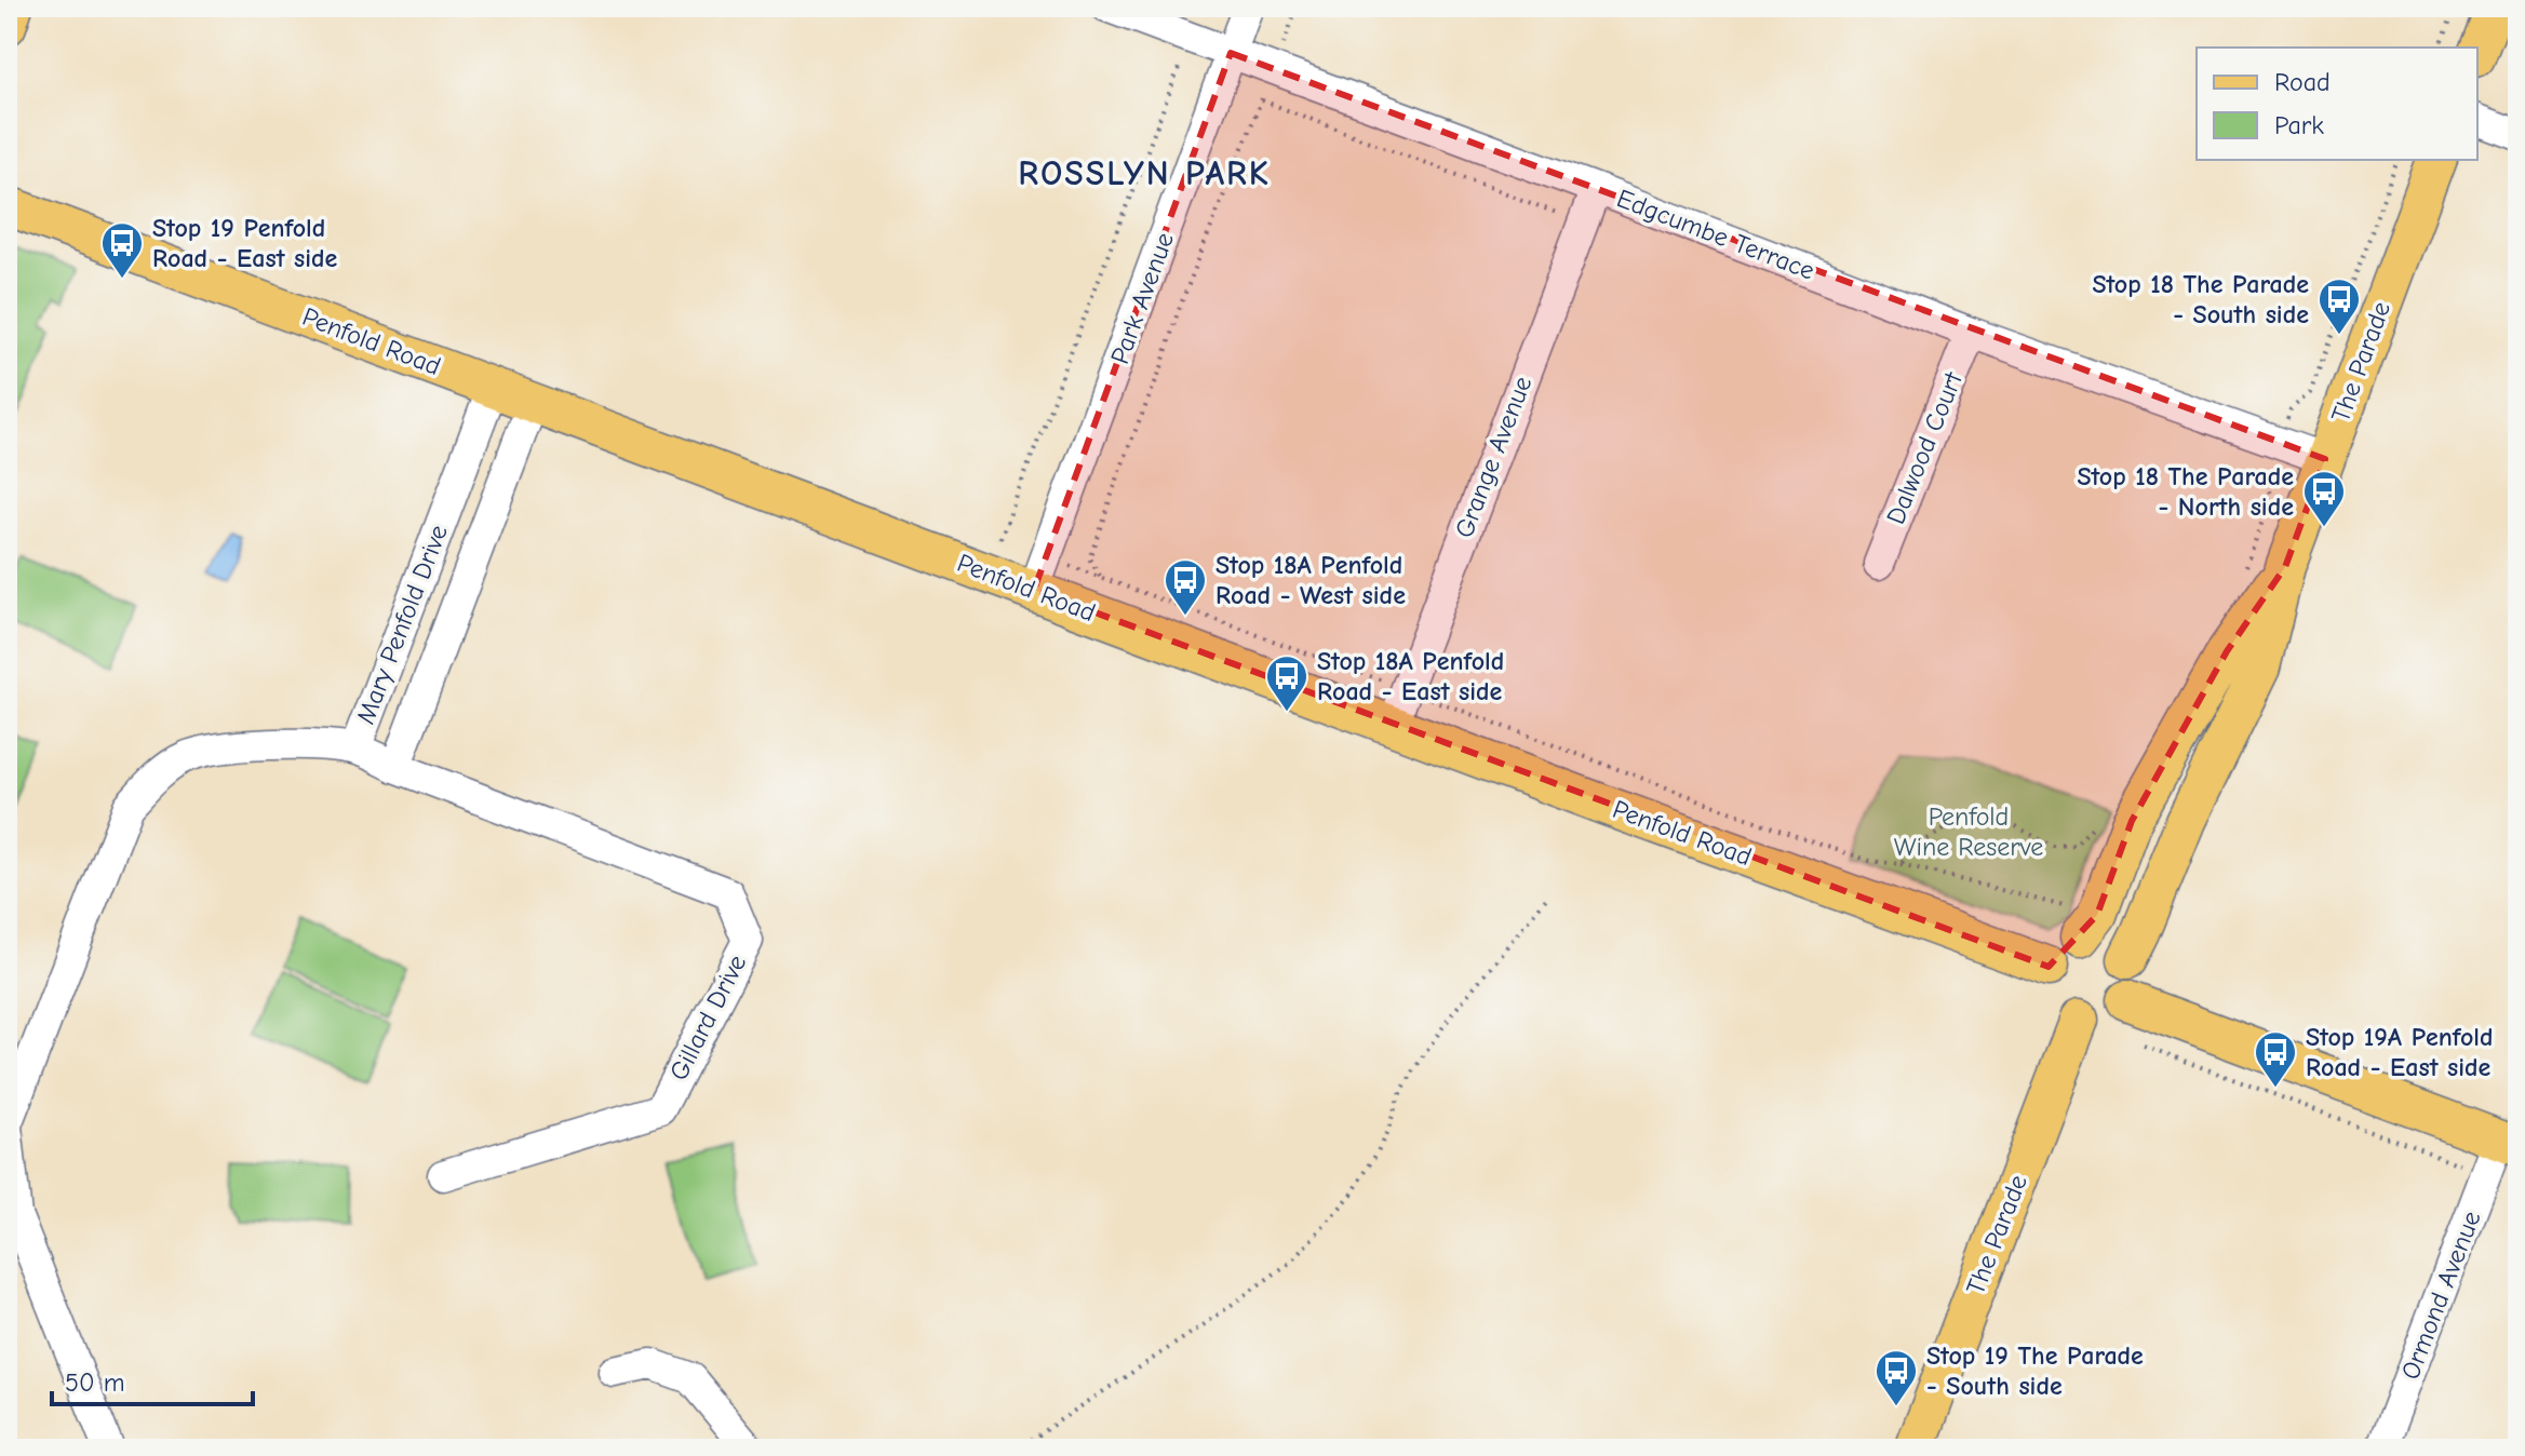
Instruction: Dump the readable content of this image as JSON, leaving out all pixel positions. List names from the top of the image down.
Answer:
{
  "streets": {
    "main road": ["Penfold Road", "The Parade"],
    "street": [
      "Edgcumbe Terrace",
      "Park Avenue",
      "Dalwood Court",
      "Grange Avenue",
      "Mary Penfold Drive",
      "Gillard Drive",
      "Ormond Avenue"
    ]
  },
  "crossings": [
    ["Edgcumbe Terrace", "Park Avenue"],
    ["Edgcumbe Terrace", "The Parade"],
    ["Edgcumbe Terrace", "Dalwood Court"],
    ["Edgcumbe Terrace", "Grange Avenue"],
    ["Park Avenue", "Penfold Road"],
    ["Penfold Road", "The Parade"],
    ["Penfold Road", "Grange Avenue"],
    ["Penfold Road", "Mary Penfold Drive"],
    ["Mary Penfold Drive", "Gillard Drive"]
  ],
  "districts": ["ROSSLYN PARK"],
  "parks": ["Penfold Wine Reserve"],
  "places": {
    "bus stop": [
      "Stop 19 Penfold Road - East side",
      "Stop 18 The Parade - South side",
      "Stop 18 The Parade - North side",
      "Stop 18A Penfold Road - West side",
      "Stop 18A Penfold Road - East side",
      "Stop 19A Penfold Road - East side",
      "Stop 19 The Parade - South side"
    ]
  },
  "legend": ["Road", "Park"],
  "scale_bar": "50 m"
}
